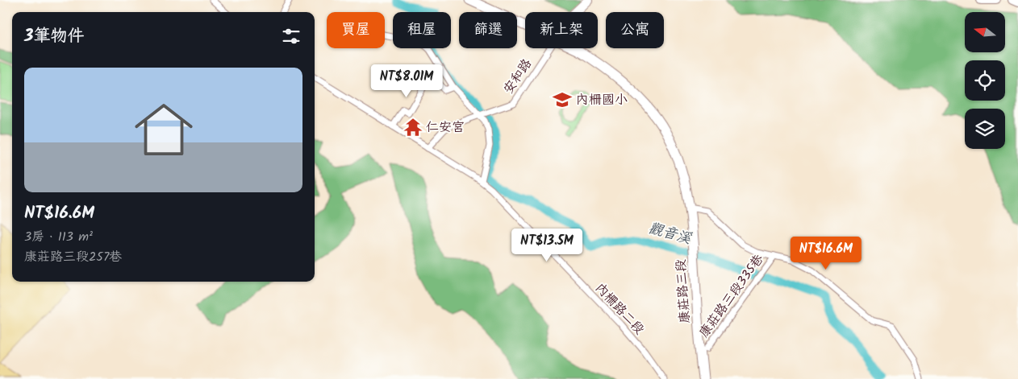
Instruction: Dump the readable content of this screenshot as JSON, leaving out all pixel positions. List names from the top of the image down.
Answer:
{
  "streets": {
    "main road": ["康莊路三段"],
    "street": ["安和路", "康莊路三段335巷", "內柵路二段"]
  },
  "crossings": [
    ["安和路", "內柵路二段"],
    ["康莊路三段", "康莊路三段335巷"]
  ],
  "water": ["觀音溪"],
  "places": {
    "school or university": ["內柵國小"],
    "temple": ["仁安宮"]
  },
  "north": "left",
  "page": {
    "chip": [
      "買屋",
      "租屋",
      "篩選",
      "新上架",
      "公寓"
    ],
    "heading": "3筆物件",
    "list": [
      {
        "name": "NT$16.6M",
        "note": "3房 · 113 m² · 康莊路三段257巷"
      }
    ],
    "price": ["NT$8.01M", "NT$13.5M", "NT$16.6M"]
  }
}
